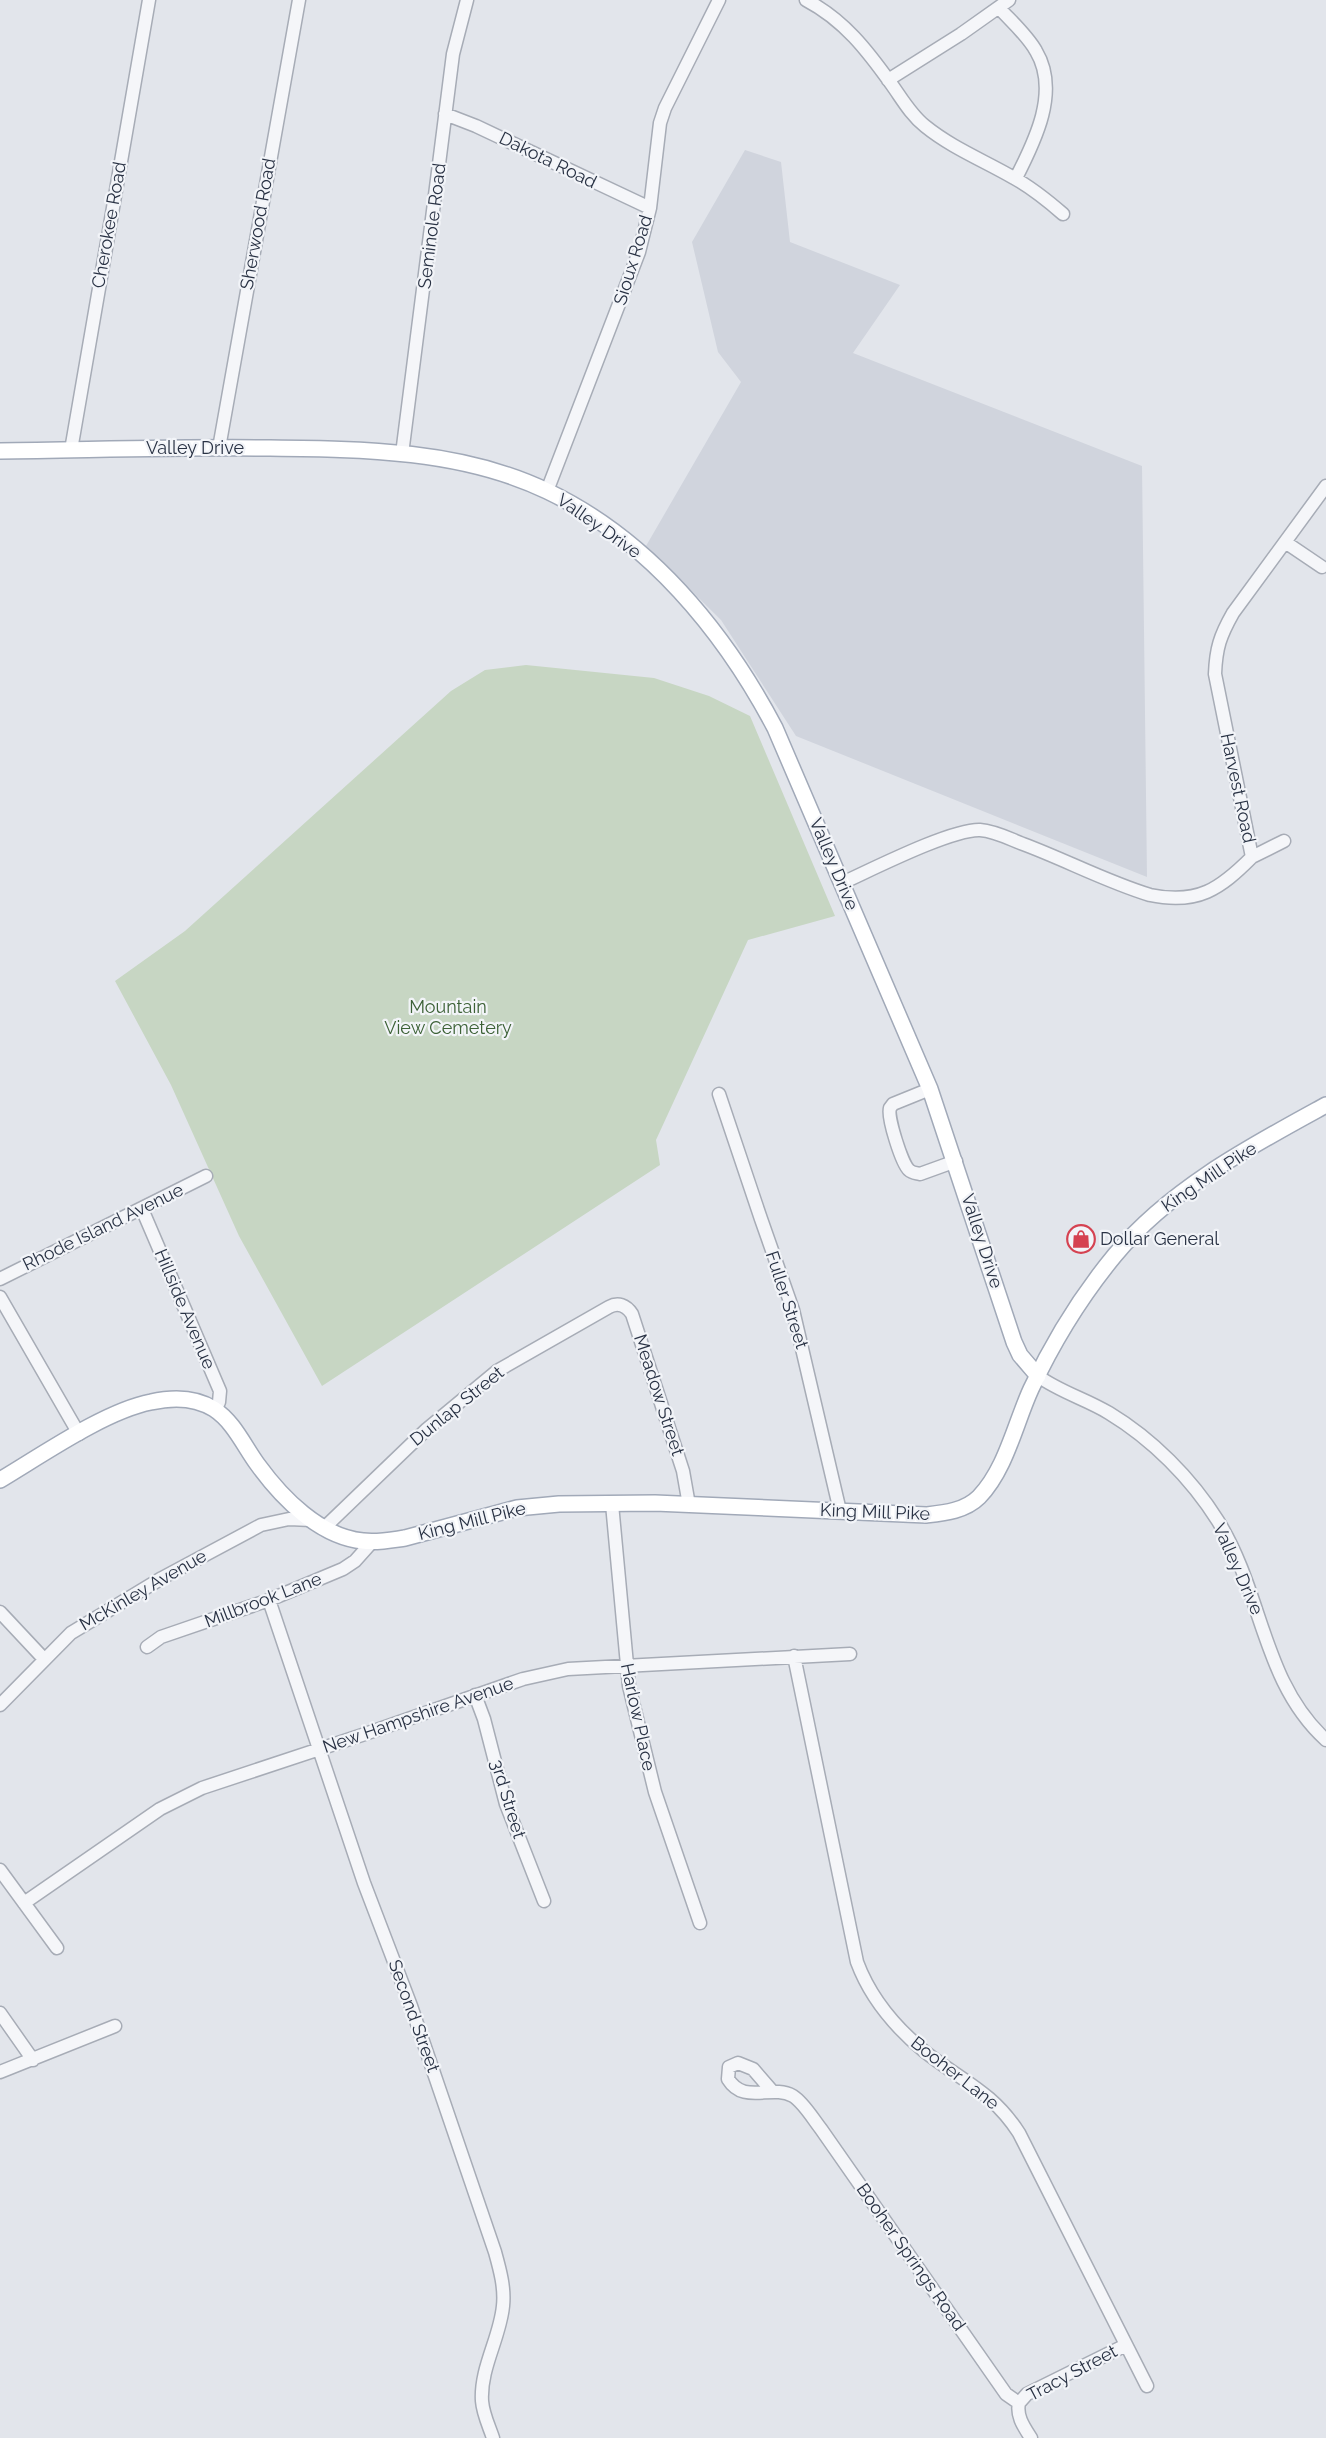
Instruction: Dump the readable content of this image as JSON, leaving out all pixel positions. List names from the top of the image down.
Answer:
{
  "streets": {
    "main road": ["Valley Drive", "King Mill Pike"],
    "street": [
      "Dakota Road",
      "Sherwood Road",
      "Cherokee Road",
      "Seminole Road",
      "Sioux Road",
      "Harvest Road",
      "Rhode Island Avenue",
      "Fuller Street",
      "Hillside Avenue",
      "Meadow Street",
      "Dunlap Street",
      "McKinley Avenue",
      "Millbrook Lane",
      "New Hampshire Avenue",
      "Harlow Place",
      "3rd Street",
      "Second Street",
      "Booher Lane",
      "Booher Springs Road",
      "Tracy Street"
    ]
  },
  "crossings": [
    ["Dakota Road", "Seminole Road"],
    ["Dakota Road", "Sioux Road"],
    ["Sherwood Road", "Valley Drive"],
    ["Cherokee Road", "Valley Drive"],
    ["Seminole Road", "Valley Drive"],
    ["Sioux Road", "Valley Drive"],
    ["Valley Drive", "Harvest Road"],
    ["Valley Drive", "King Mill Pike"],
    ["King Mill Pike", "Fuller Street"],
    ["King Mill Pike", "Meadow Street"],
    ["King Mill Pike", "Dunlap Street"],
    ["King Mill Pike", "McKinley Avenue"],
    ["King Mill Pike", "Millbrook Lane"],
    ["King Mill Pike", "Harlow Place"],
    ["Rhode Island Avenue", "Hillside Avenue"],
    ["Meadow Street", "Dunlap Street"],
    ["Dunlap Street", "McKinley Avenue"],
    ["Millbrook Lane", "Second Street"],
    ["New Hampshire Avenue", "Harlow Place"],
    ["New Hampshire Avenue", "3rd Street"],
    ["New Hampshire Avenue", "Second Street"],
    ["New Hampshire Avenue", "Booher Lane"],
    ["Booher Lane", "Tracy Street"],
    ["Booher Springs Road", "Tracy Street"]
  ],
  "parks": ["Mountain View Cemetery"],
  "places": {
    "shop": ["Dollar General"]
  }
}
